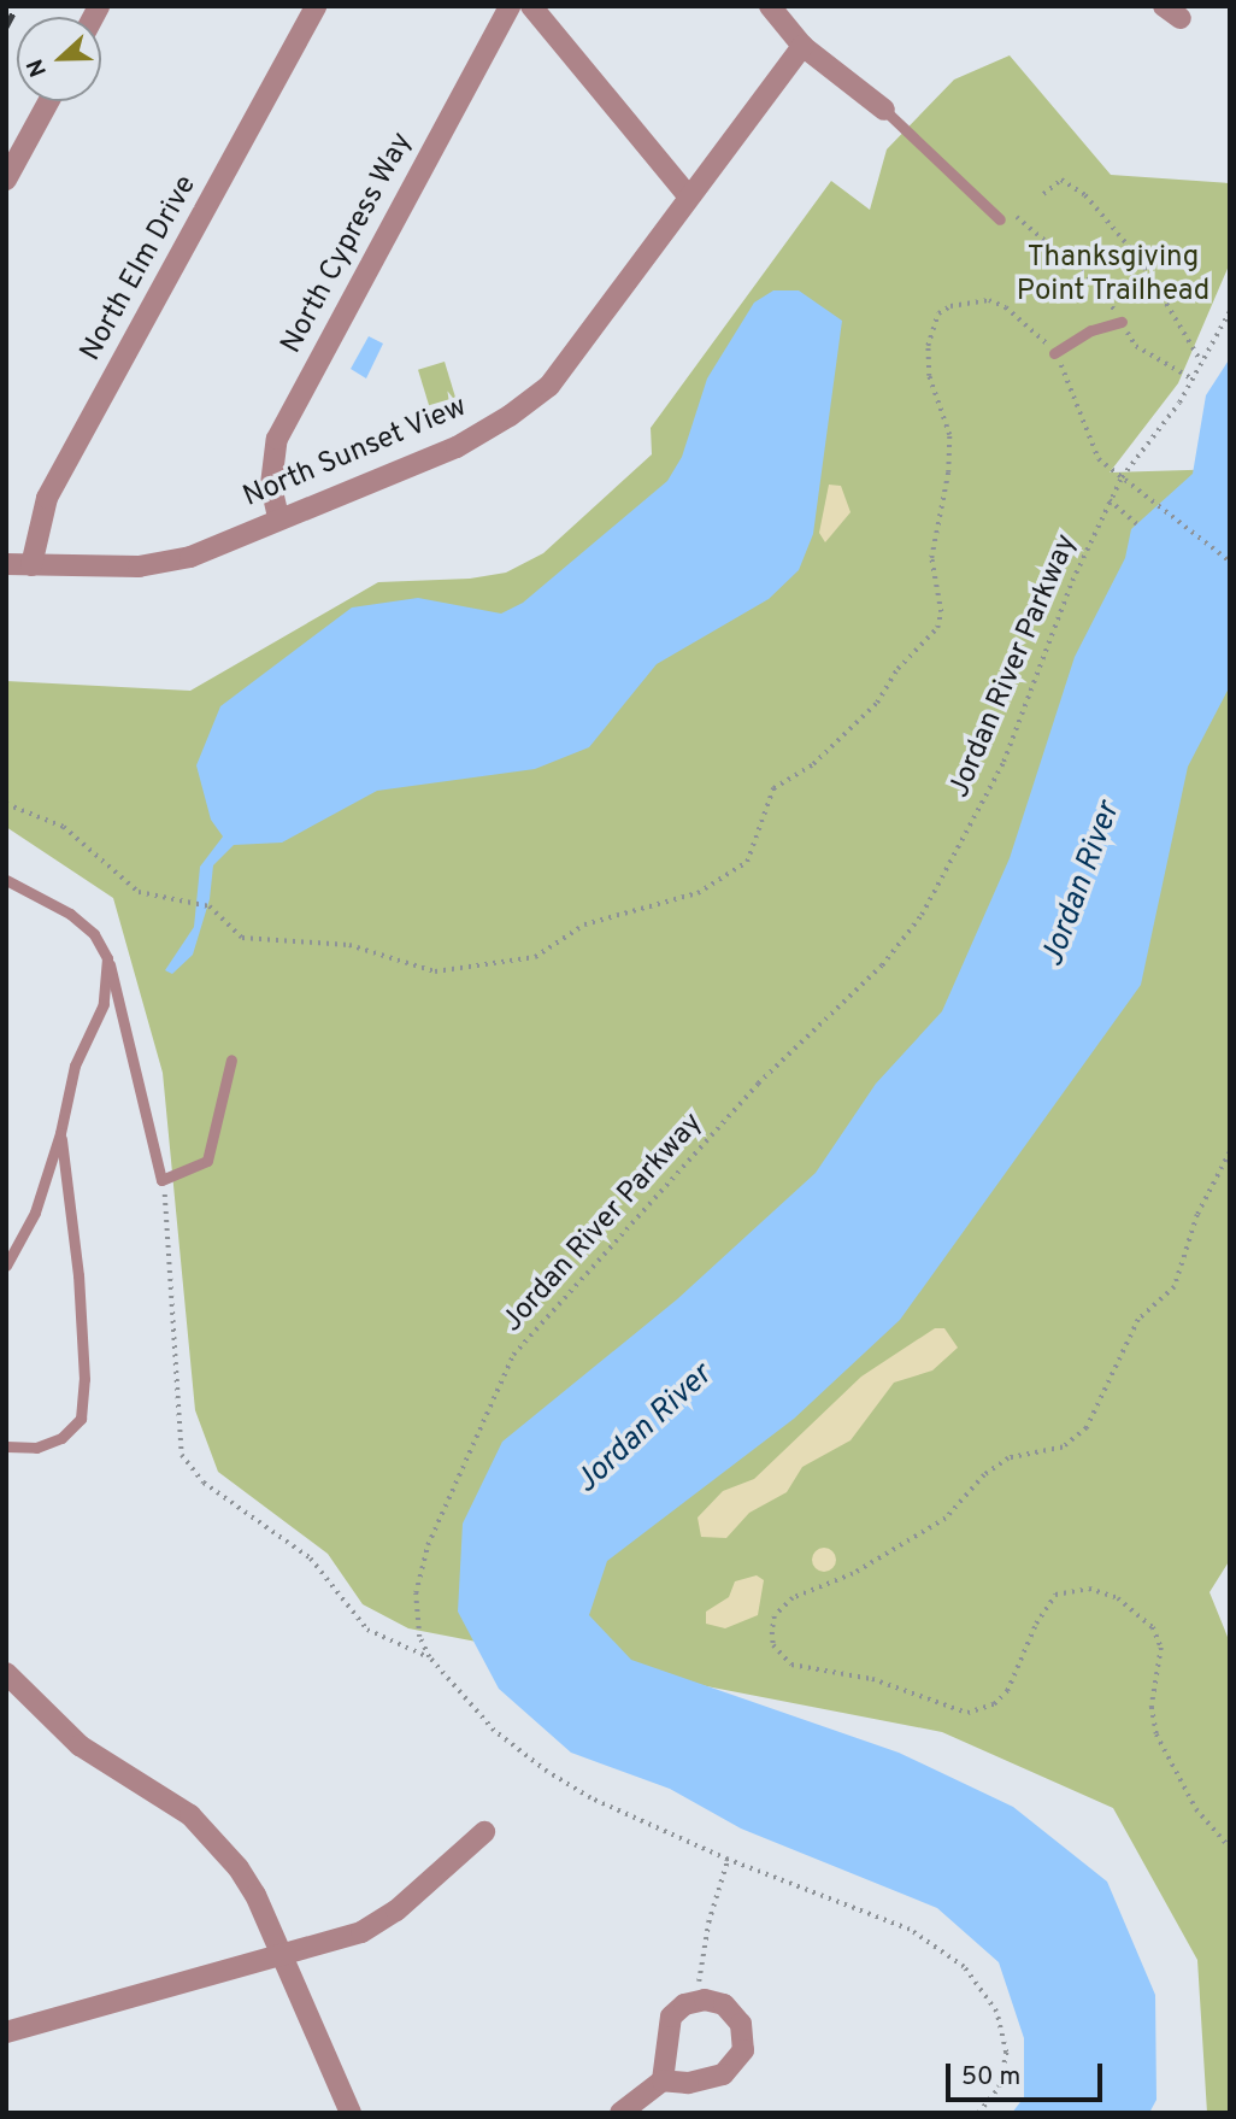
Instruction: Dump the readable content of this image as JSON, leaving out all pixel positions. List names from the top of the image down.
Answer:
{
  "streets": {
    "street": ["North Cypress Way", "North Elm Drive", "North Sunset View"],
    "path": ["Jordan River Parkway"]
  },
  "crossings": [
    ["North Cypress Way", "North Sunset View"],
    ["North Elm Drive", "North Sunset View"]
  ],
  "water": ["Jordan River"],
  "parks": ["Thanksgiving Point Trailhead"],
  "scale_bar": "50 m",
  "north": "left"
}
